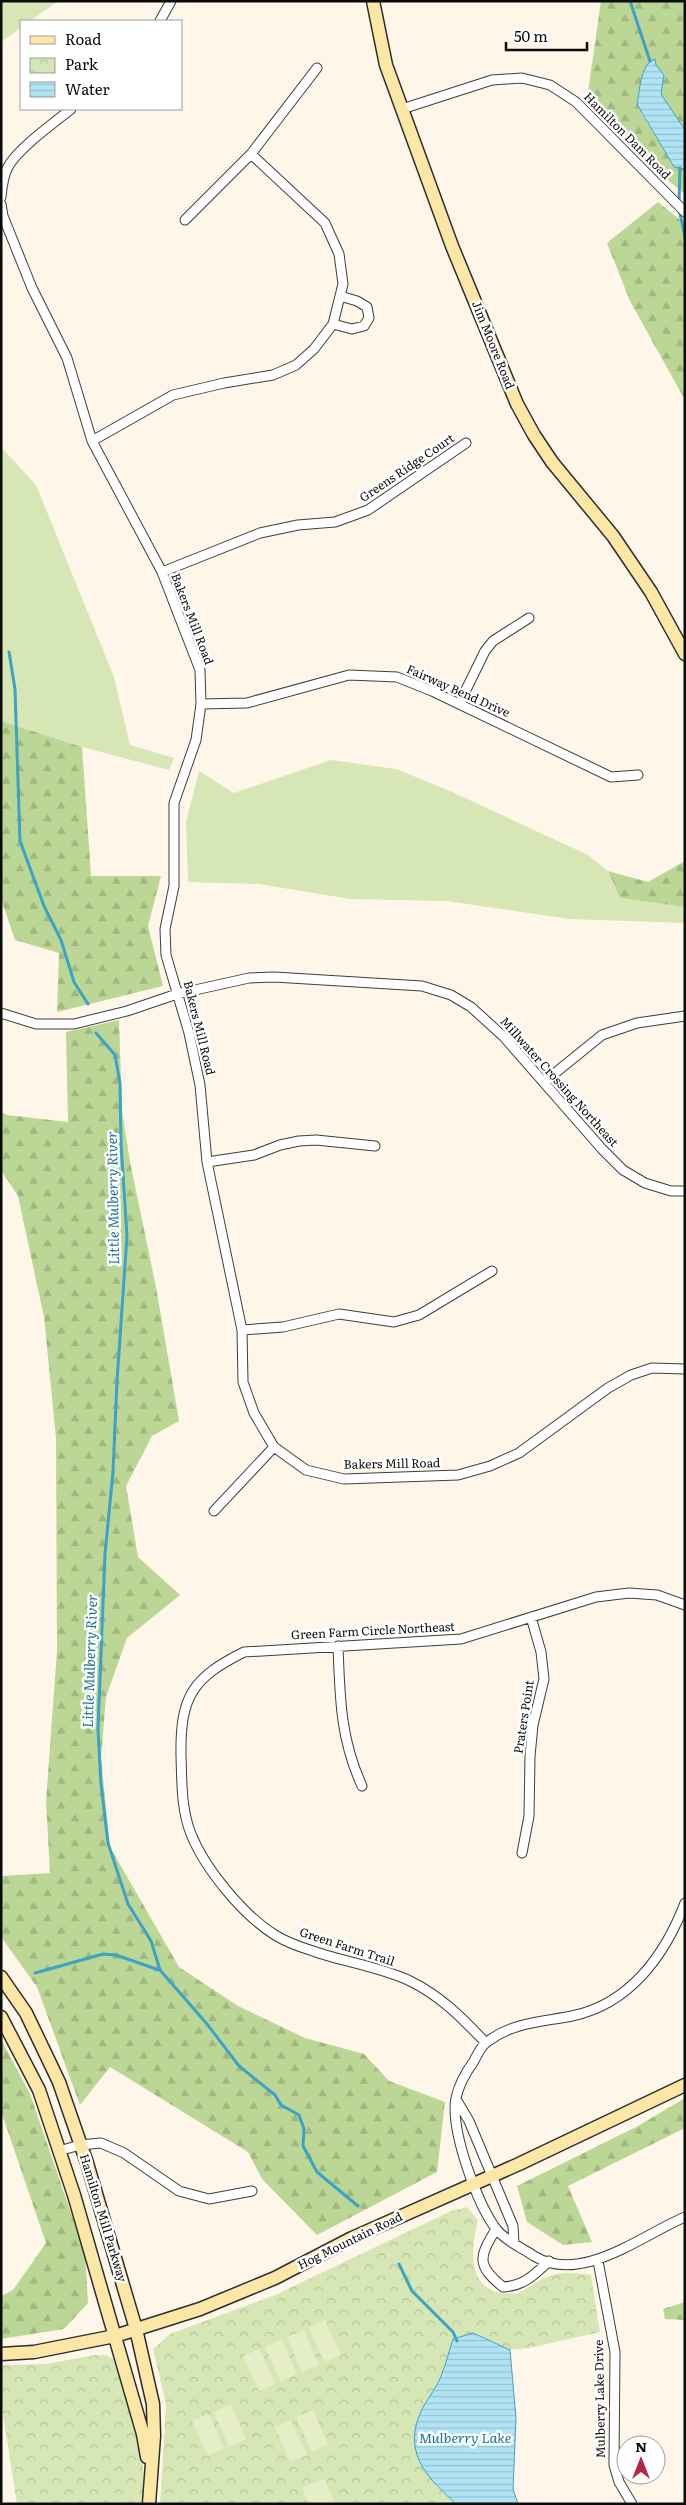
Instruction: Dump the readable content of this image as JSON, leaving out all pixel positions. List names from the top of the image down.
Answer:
{
  "streets": {
    "street": [
      "Hamilton Dam Road",
      "Jim Moore Road",
      "Greens Ridge Court",
      "Bakers Mill Road",
      "Fairway Bend Drive",
      "Millwater Crossing Northeast",
      "Green Farm Circle Northeast",
      "Praters Point",
      "Green Farm Trail",
      "Hamilton Mill Parkway",
      "Hog Mountain Road",
      "Mulberry Lake Drive"
    ]
  },
  "crossings": [
    ["Hamilton Dam Road", "Jim Moore Road"],
    ["Greens Ridge Court", "Bakers Mill Road"],
    ["Bakers Mill Road", "Fairway Bend Drive"],
    ["Bakers Mill Road", "Millwater Crossing Northeast"],
    ["Green Farm Circle Northeast", "Praters Point"],
    ["Green Farm Circle Northeast", "Green Farm Trail"],
    ["Hamilton Mill Parkway", "Hog Mountain Road"]
  ],
  "water": ["Little Mulberry River", "Mulberry Lake"],
  "legend": ["Road", "Park", "Water"],
  "scale_bar": "50 m",
  "north": "top"
}
